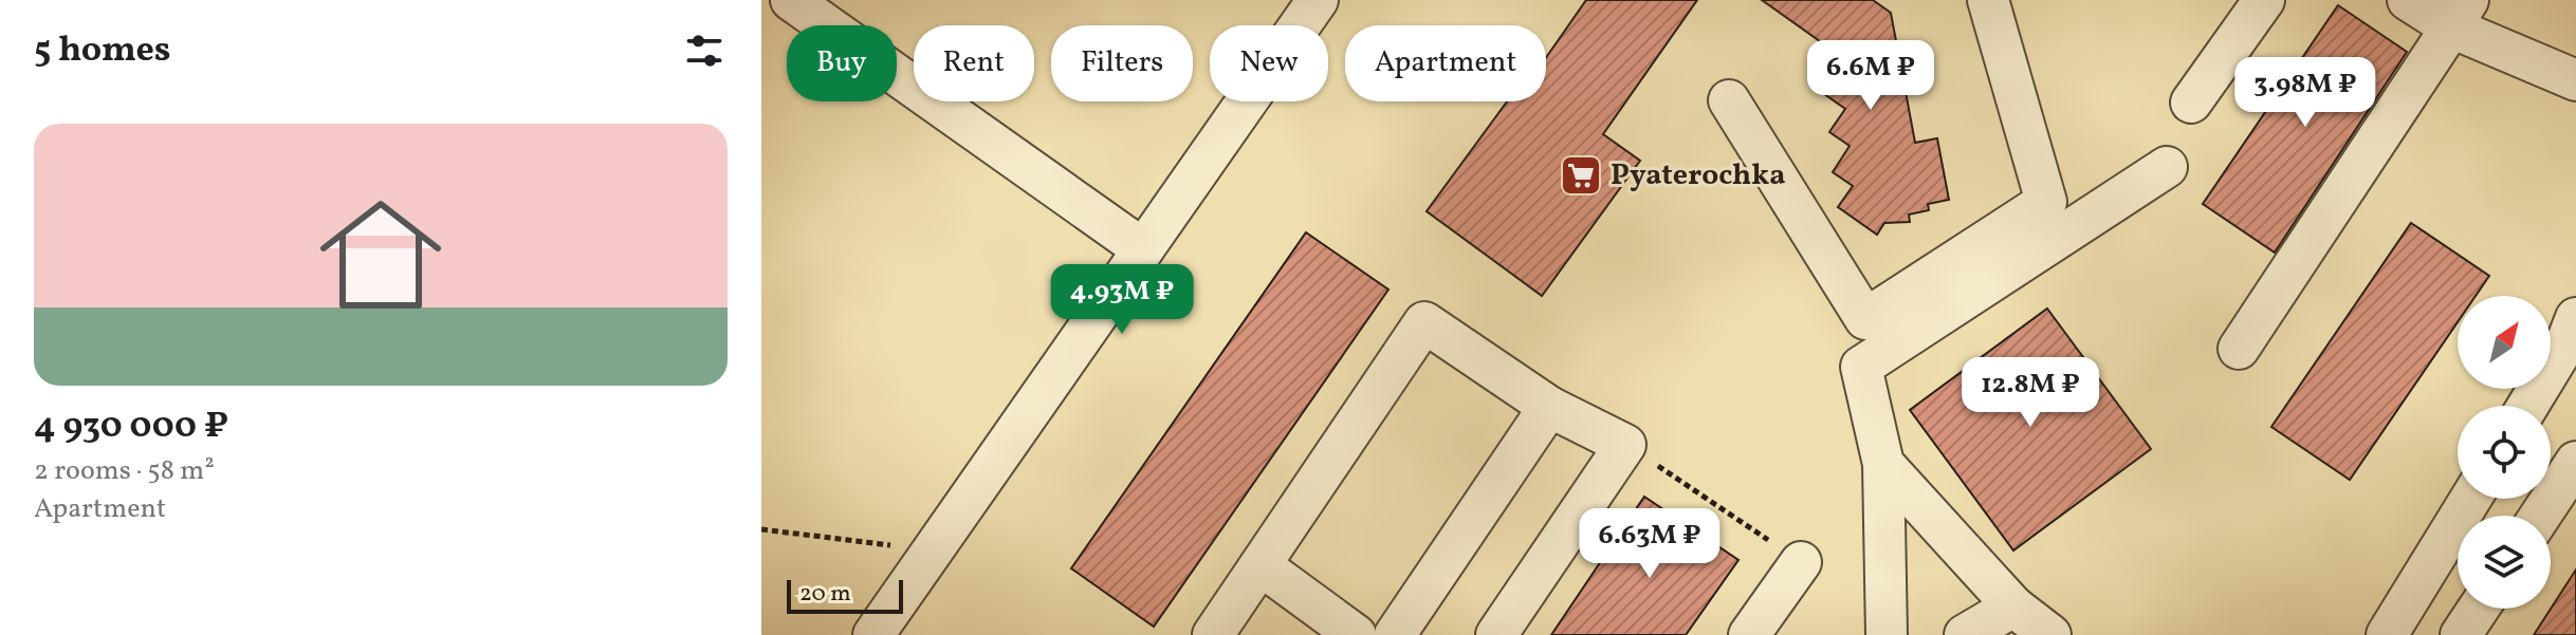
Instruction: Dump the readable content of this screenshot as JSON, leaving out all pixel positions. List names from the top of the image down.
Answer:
{
  "places": {
    "supermarket": ["Pyaterochka"]
  },
  "scale_bar": "20 m",
  "north": "top right",
  "page": {
    "heading": "5 homes",
    "chip": [
      "Buy",
      "Rent",
      "Filters",
      "New",
      "Apartment"
    ],
    "price": [
      "6.6M ₽",
      "3.98M ₽",
      "4.93M ₽",
      "12.8M ₽",
      "6.63M ₽"
    ],
    "list": [
      {
        "name": "4 930 000 ₽",
        "note": "2 rooms · 58 m² · Apartment"
      }
    ],
    "scale": "20 m"
  }
}
